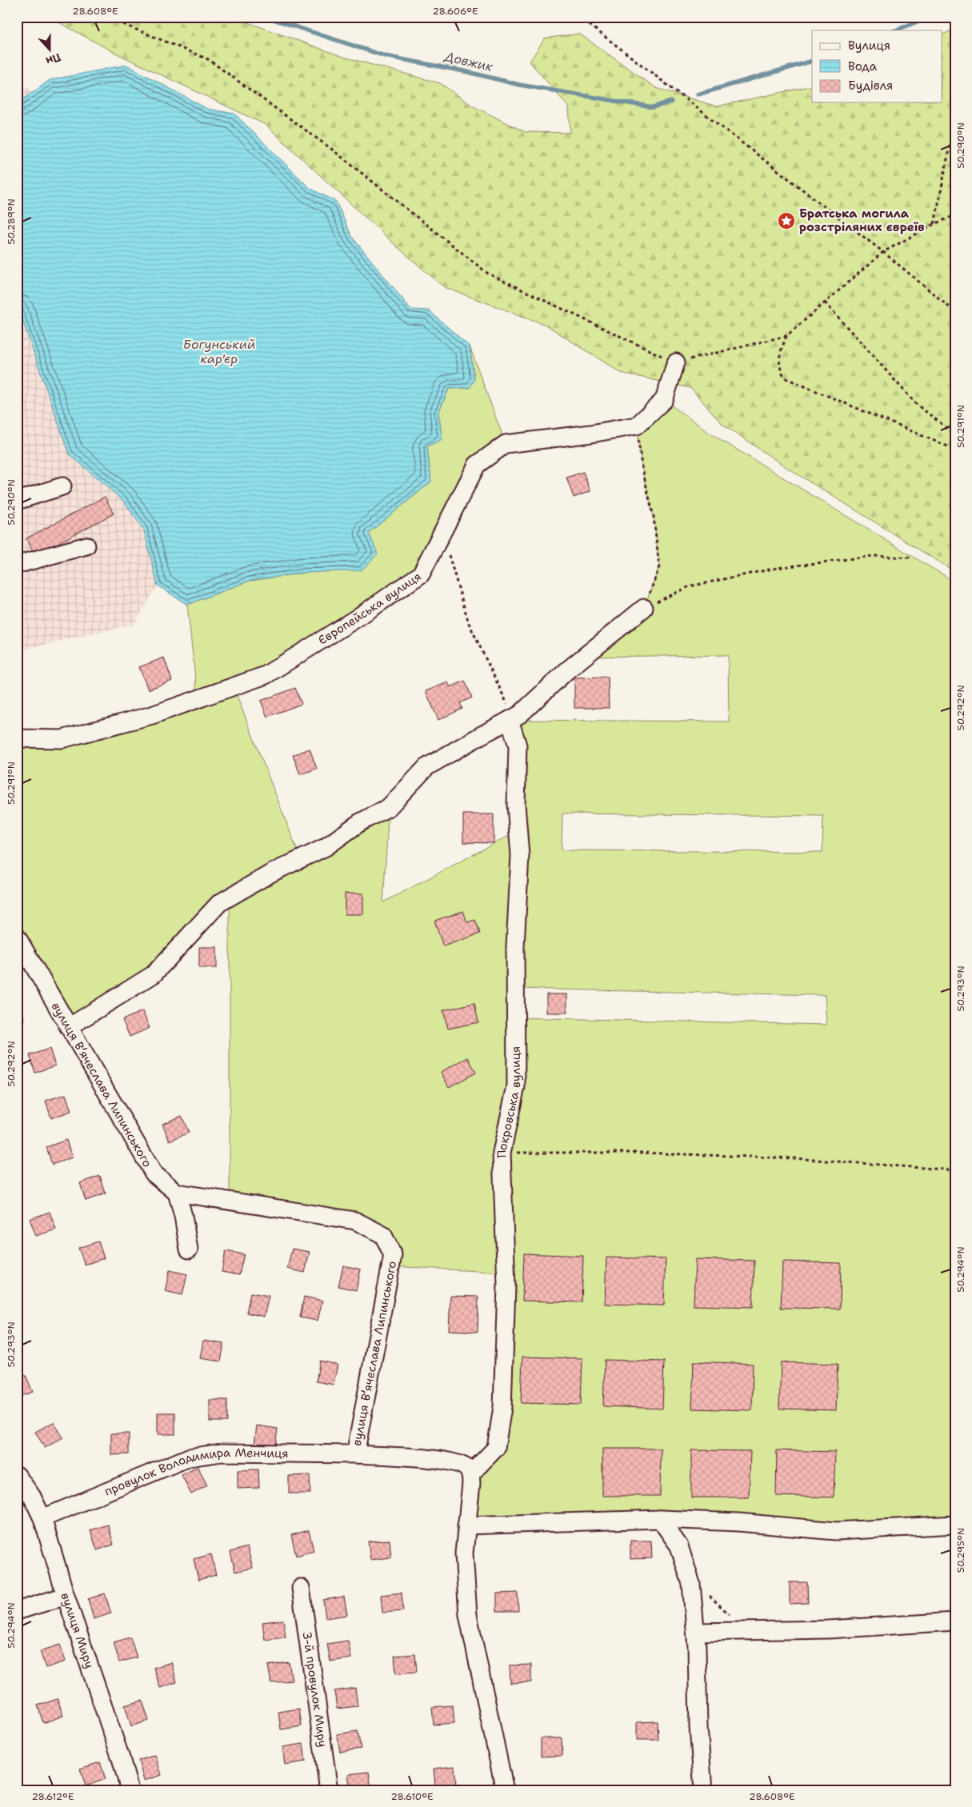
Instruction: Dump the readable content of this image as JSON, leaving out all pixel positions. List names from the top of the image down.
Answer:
{
  "streets": {
    "street": [
      "Європейська вулиця",
      "вулиця Вʼячеслава Липинського",
      "Покровська вулиця",
      "провулок Володимира Менчиця",
      "вулиця Миру",
      "3-й провулок Миру"
    ]
  },
  "crossings": [
    ["вулиця Вʼячеслава Липинського", "Покровська вулиця"],
    ["вулиця Вʼячеслава Липинського", "провулок Володимира Менчиця"],
    ["провулок Володимира Менчиця", "вулиця Миру"]
  ],
  "water": ["Довжик", "Богунський кар'єр"],
  "places": {
    "place": ["Братська могила розстріляних євреїв"]
  },
  "legend": ["Вулиця", "Вода", "Будівля"],
  "north": "bottom",
  "coordinates": [
    "28.608°E",
    "28.606°E",
    "50.290°N",
    "50.289°N",
    "50.291°N",
    "50.292°N",
    "50.293°N",
    "50.294°N",
    "50.295°N",
    "28.612°E",
    "28.610°E"
  ]
}
